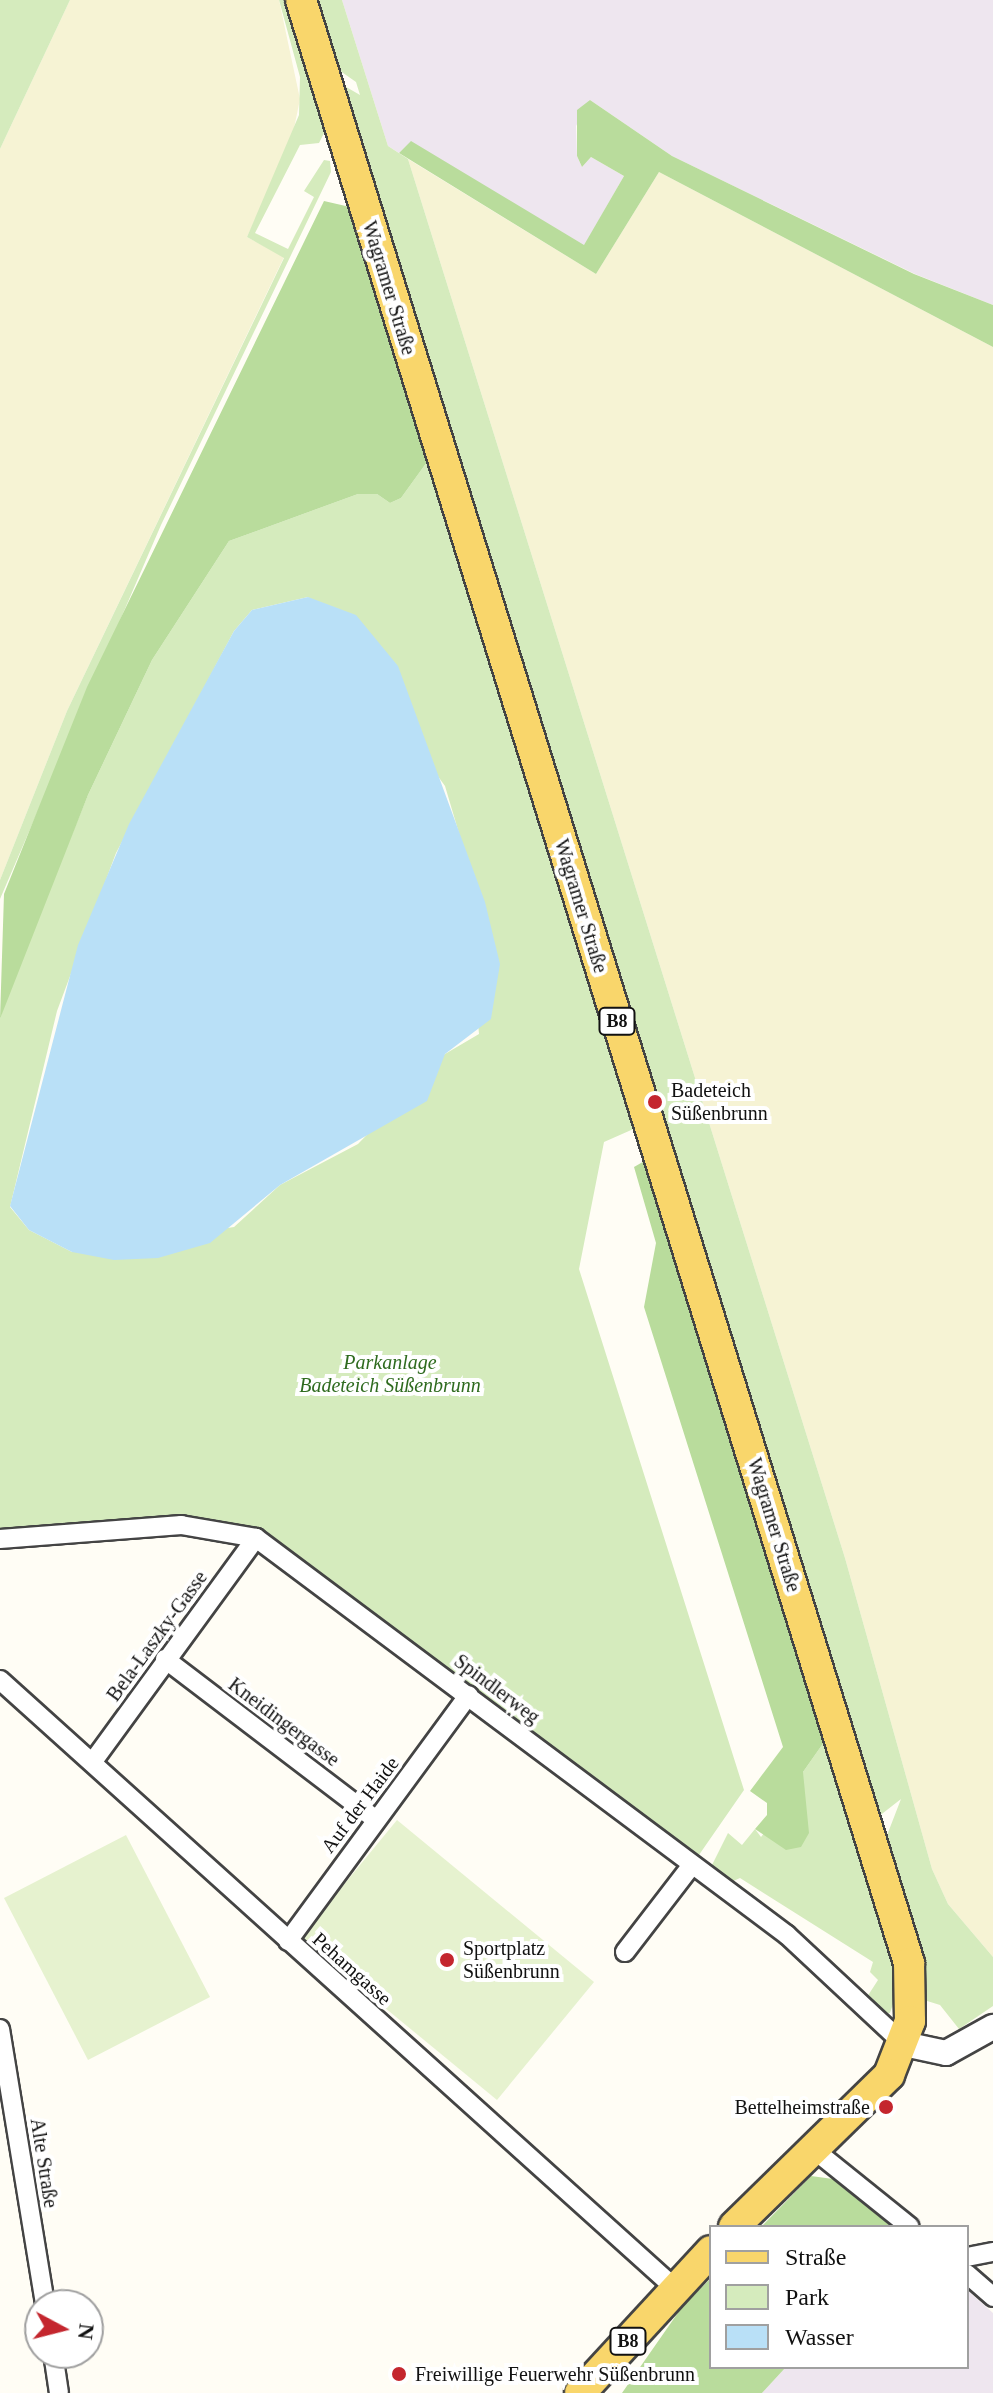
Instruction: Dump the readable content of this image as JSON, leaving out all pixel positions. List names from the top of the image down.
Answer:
{
  "streets": {
    "main road": ["Wagramer Straße", "B8"],
    "street": [
      "Bela-Laszky-Gasse",
      "Spindlerweg",
      "Kneidingergasse",
      "Auf der Haide",
      "Pehamgasse",
      "Alte Straße"
    ]
  },
  "crossings": [
    ["Wagramer Straße", "B8"],
    ["Wagramer Straße", "Spindlerweg"],
    ["B8", "Spindlerweg"],
    ["B8", "Pehamgasse"],
    ["Bela-Laszky-Gasse", "Spindlerweg"],
    ["Bela-Laszky-Gasse", "Kneidingergasse"],
    ["Bela-Laszky-Gasse", "Pehamgasse"],
    ["Spindlerweg", "Auf der Haide"],
    ["Kneidingergasse", "Auf der Haide"],
    ["Auf der Haide", "Pehamgasse"]
  ],
  "parks": ["Parkanlage Badeteich Süßenbrunn"],
  "places": [
    "Badeteich Süßenbrunn",
    "Sportplatz Süßenbrunn",
    "Bettelheimstraße",
    "Freiwillige Feuerwehr Süßenbrunn"
  ],
  "legend": ["Straße", "Park", "Wasser"],
  "north": "right"
}
